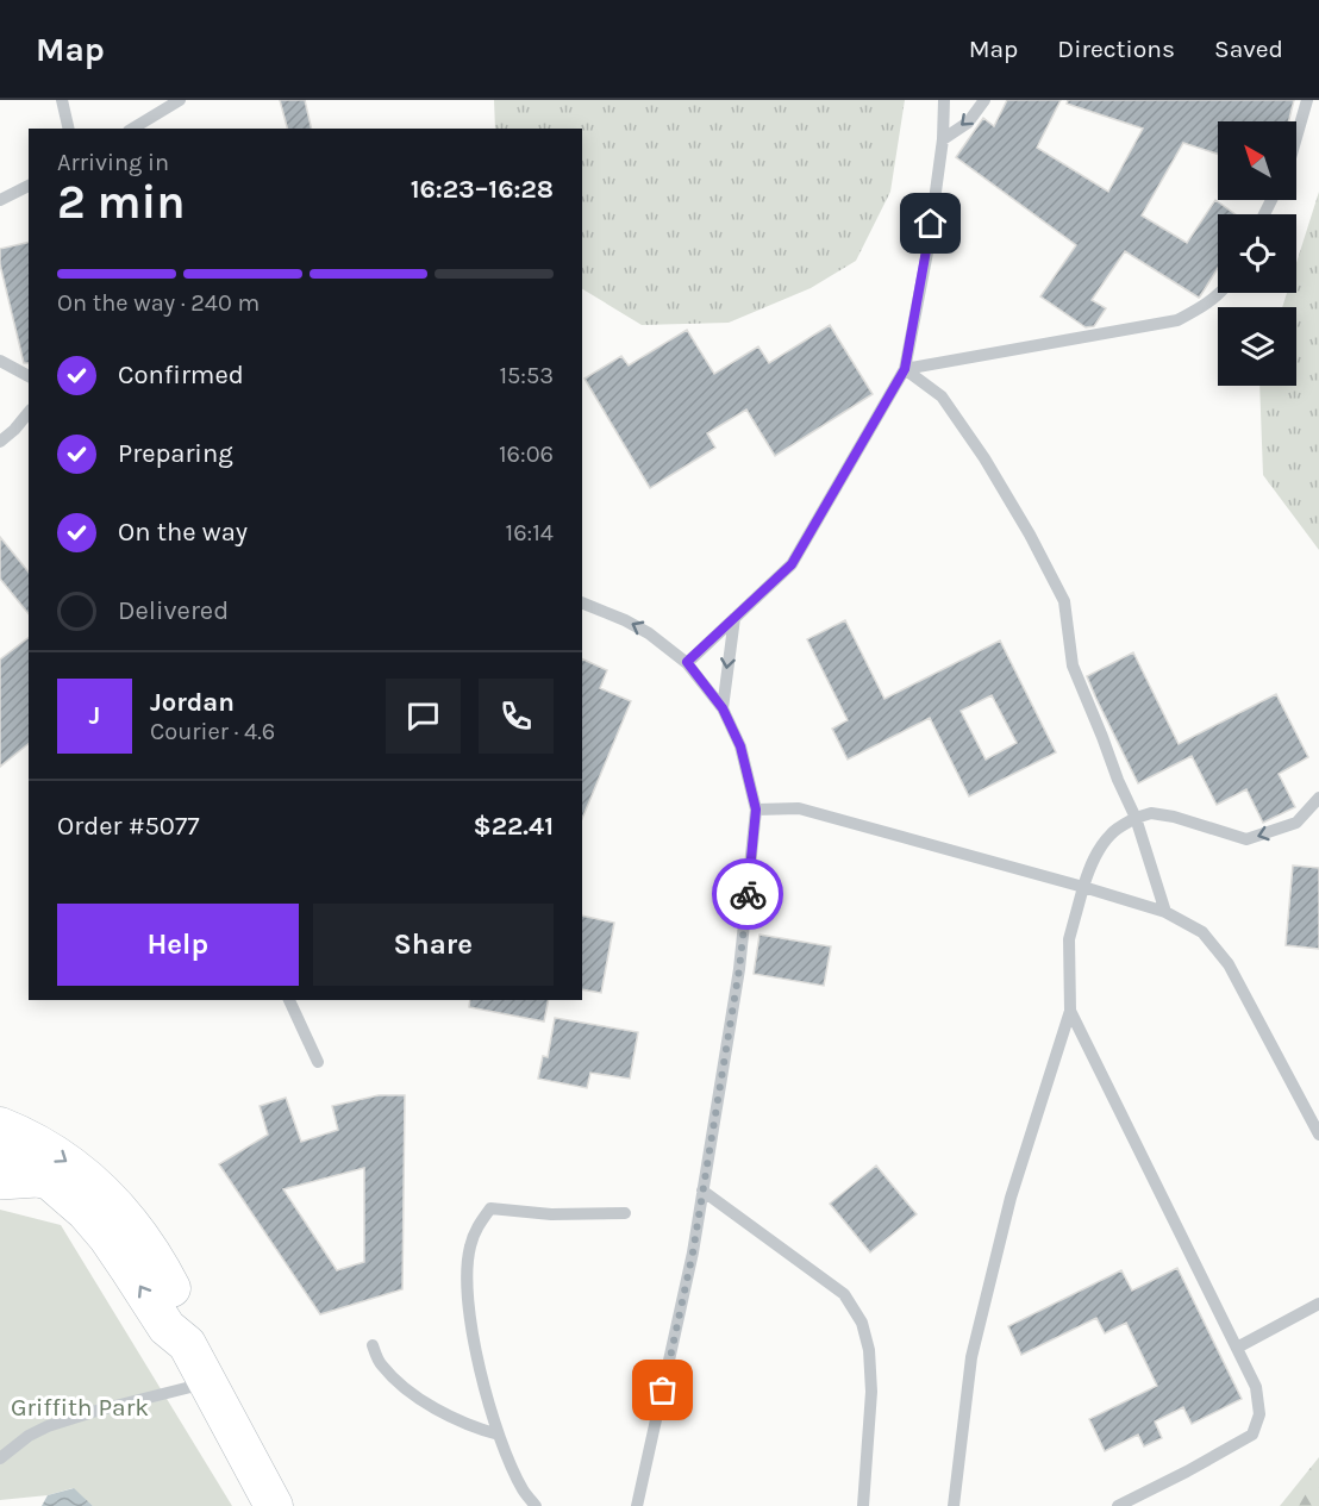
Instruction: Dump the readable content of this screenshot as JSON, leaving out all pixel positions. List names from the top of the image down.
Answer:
{
  "parks": ["Griffith Park"],
  "north": "top left",
  "page": {
    "header": "Map",
    "nav": ["Map", "Directions", "Saved"],
    "heading": ["2 min", "Arriving in", "16:23–16:28"],
    "panel": [
      "Jordan",
      "Courier · 4.6",
      "Order #5077",
      "$22.41"
    ],
    "bar": "On the way · 240 m",
    "list": [
      ["Confirmed", "15:53"],
      ["Preparing", "16:06"],
      ["On the way", "16:14"],
      "Delivered"
    ],
    "round": "J",
    "buttons": ["Help", "Share"]
  }
}
